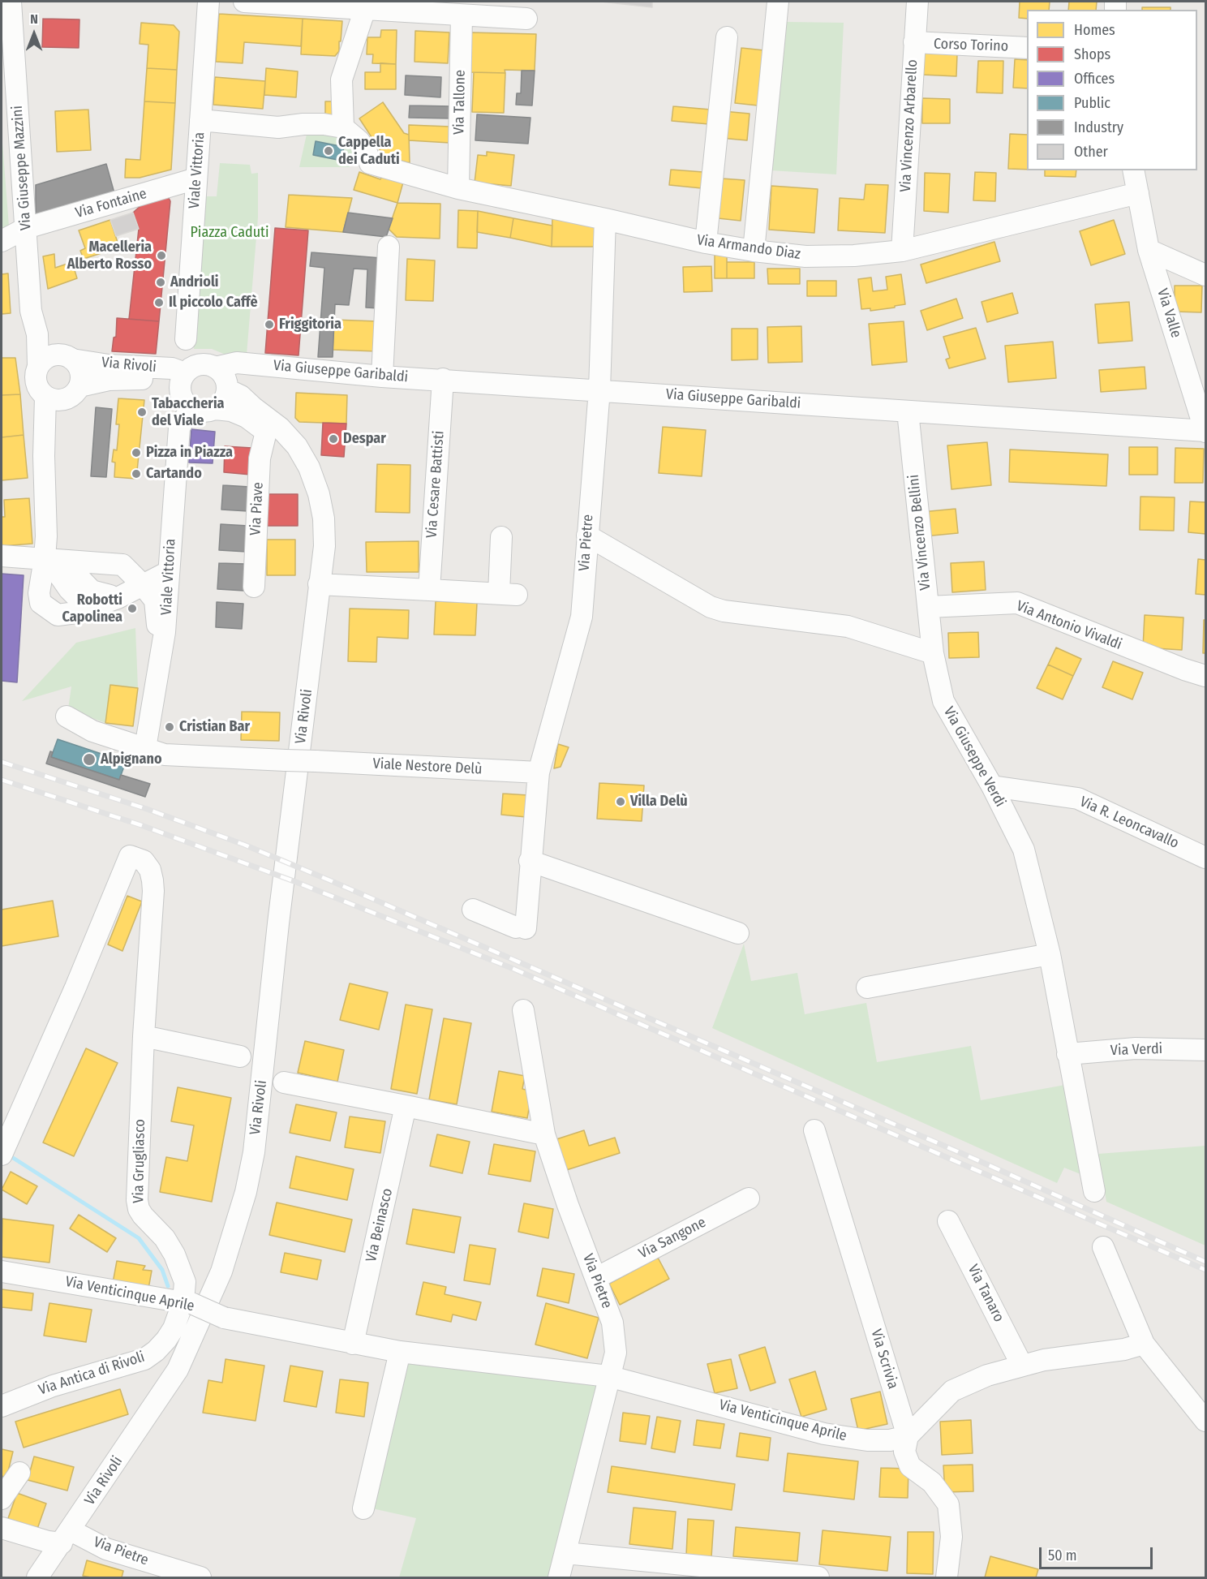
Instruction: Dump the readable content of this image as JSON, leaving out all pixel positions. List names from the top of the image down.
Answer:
{
  "streets": {
    "street": [
      "Corso Torino",
      "Via Tallone",
      "Via Vincenzo Arbarello",
      "Via Giuseppe Mazzini",
      "Viale Vittoria",
      "Via Fontaine",
      "Via Armando Diaz",
      "Via Valle",
      "Via Rivoli",
      "Via Giuseppe Garibaldi",
      "Via Cesare Battisti",
      "Via Piave",
      "Via Vincenzo Bellini",
      "Via Pietre",
      "Via Antonio Vivaldi",
      "Via Giuseppe Verdi",
      "Viale Nestore Delù",
      "Via R. Leoncavallo",
      "Via Verdi",
      "Via Grugliasco",
      "Via Beinasco",
      "Via Sangone",
      "Via Tanaro",
      "Via Venticinque Aprile",
      "Via Scrivia",
      "Via Antica di Rivoli"
    ]
  },
  "crossings": [
    ["Corso Torino", "Via Vincenzo Arbarello"],
    ["Via Tallone", "Via Armando Diaz"],
    ["Via Vincenzo Arbarello", "Via Armando Diaz"],
    ["Via Giuseppe Mazzini", "Via Fontaine"],
    ["Via Giuseppe Mazzini", "Via Rivoli"],
    ["Viale Vittoria", "Via Fontaine"],
    ["Viale Vittoria", "Via Rivoli"],
    ["Viale Vittoria", "Via Giuseppe Garibaldi"],
    ["Viale Vittoria", "Viale Nestore Delù"],
    ["Via Armando Diaz", "Via Valle"],
    ["Via Armando Diaz", "Via Pietre"],
    ["Via Valle", "Via Giuseppe Garibaldi"],
    ["Via Rivoli", "Via Giuseppe Garibaldi"],
    ["Via Rivoli", "Via Piave"],
    ["Via Rivoli", "Via Pietre"],
    ["Via Giuseppe Garibaldi", "Via Cesare Battisti"],
    ["Via Giuseppe Garibaldi", "Via Vincenzo Bellini"],
    ["Via Giuseppe Garibaldi", "Via Pietre"],
    ["Via Vincenzo Bellini", "Via Antonio Vivaldi"],
    ["Via Vincenzo Bellini", "Via Giuseppe Verdi"],
    ["Via Pietre", "Viale Nestore Delù"],
    ["Via Pietre", "Via Sangone"],
    ["Via Pietre", "Via Venticinque Aprile"],
    ["Via Giuseppe Verdi", "Via R. Leoncavallo"],
    ["Via Giuseppe Verdi", "Via Verdi"],
    ["Via Grugliasco", "Via Venticinque Aprile"],
    ["Via Grugliasco", "Via Antica di Rivoli"],
    ["Via Beinasco", "Via Venticinque Aprile"],
    ["Via Venticinque Aprile", "Via Scrivia"],
    ["Via Venticinque Aprile", "Via Antica di Rivoli"]
  ],
  "parks": ["Piazza Caduti"],
  "places": [
    "Cappella dei Caduti",
    "Macelleria Alberto Rosso",
    "Andrioli",
    "Il piccolo Caffè",
    "Friggitoria",
    "Tabaccheria del Viale",
    "Despar",
    "Pizza in Piazza",
    "Cartando",
    "Robotti Capolinea",
    "Cristian Bar",
    "Alpignano",
    "Villa Delù"
  ],
  "legend": [
    "Homes",
    "Shops",
    "Offices",
    "Public",
    "Industry",
    "Other"
  ],
  "scale_bar": "50 m",
  "north": "top"
}
